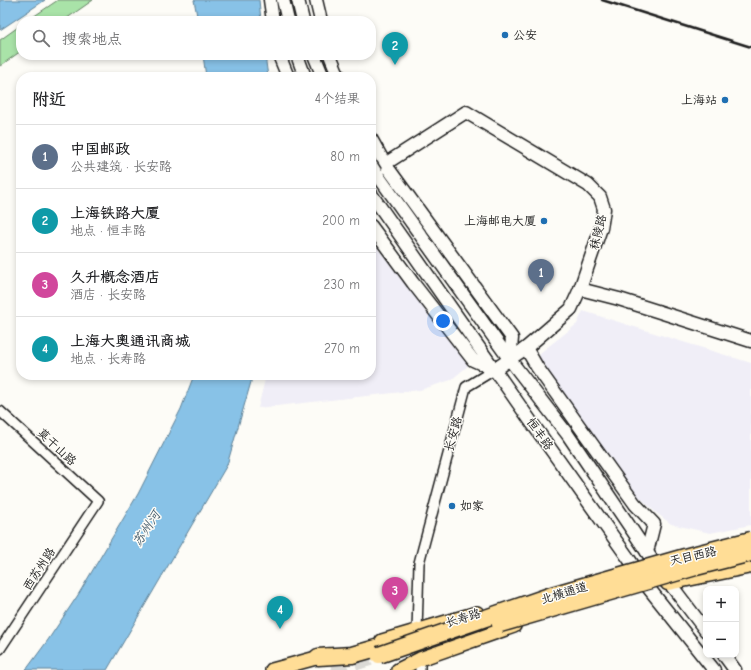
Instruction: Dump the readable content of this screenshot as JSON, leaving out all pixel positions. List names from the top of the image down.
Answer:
{
  "streets": {
    "highway": ["北横通道"],
    "main road": [
      "秣陵路",
      "长安路",
      "恒丰路",
      "天目西路",
      "长寿路"
    ],
    "street": ["莫干山路", "西苏州路"]
  },
  "crossings": [
    ["秣陵路", "长安路"],
    ["长安路", "恒丰路"],
    ["长安路", "长寿路"],
    ["恒丰路", "天目西路"],
    ["恒丰路", "长寿路"],
    ["莫干山路", "西苏州路"],
    ["天目西路", "北横通道"],
    ["天目西路", "长寿路"]
  ],
  "water": ["苏州河"],
  "places": [
    "公安",
    "上海站",
    "上海邮电大厦",
    "如家"
  ],
  "page": {
    "search": "搜索地点",
    "pins": [
      "2",
      "1",
      "3",
      "4"
    ],
    "heading": ["附近", "4个结果"],
    "list": [
      {
        "mark": "1",
        "name": "中国邮政",
        "note": "公共建筑 · 长安路",
        "value": "80 m"
      },
      {
        "mark": "2",
        "name": "上海铁路大厦",
        "note": "地点 · 恒丰路",
        "value": "200 m"
      },
      {
        "mark": "3",
        "name": "久升概念酒店",
        "note": "酒店 · 长安路",
        "value": "230 m"
      },
      {
        "mark": "4",
        "name": "上海大奥通讯商城",
        "note": "地点 · 长寿路",
        "value": "270 m"
      }
    ],
    "map_buttons": ["+", "−"]
  }
}
